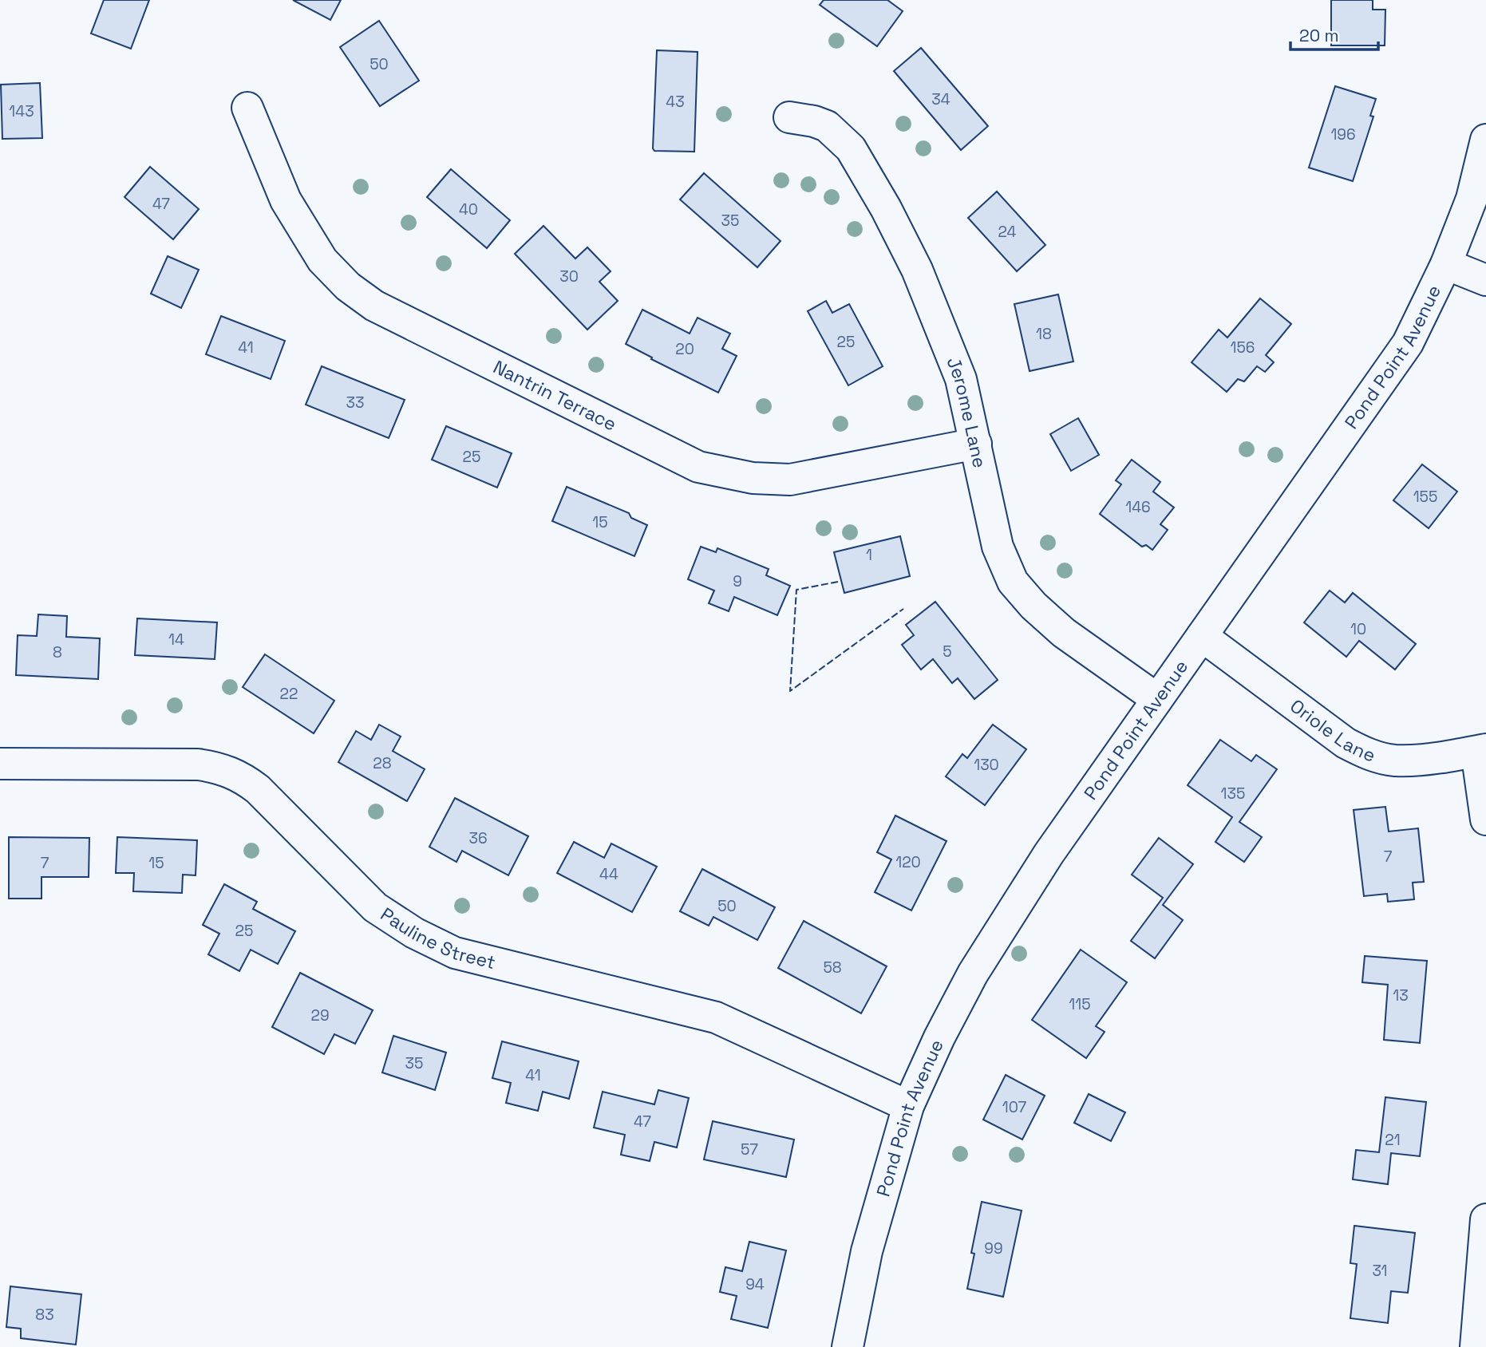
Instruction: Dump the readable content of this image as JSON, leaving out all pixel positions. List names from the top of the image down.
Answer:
{
  "streets": {
    "street": [
      "Pond Point Avenue",
      "Nantrin Terrace",
      "Jerome Lane",
      "Oriole Lane",
      "Pauline Street"
    ]
  },
  "crossings": [
    ["Pond Point Avenue", "Jerome Lane"],
    ["Pond Point Avenue", "Oriole Lane"],
    ["Pond Point Avenue", "Pauline Street"],
    ["Nantrin Terrace", "Jerome Lane"]
  ],
  "house_numbers": [
    "50",
    "34",
    "43",
    "143",
    "196",
    "47",
    "40",
    "35",
    "24",
    "30",
    "18",
    "25",
    "41",
    "156",
    "20",
    "33",
    "25",
    "155",
    "146",
    "15",
    "1",
    "9",
    "10",
    "14",
    "5",
    "8",
    "22",
    "28",
    "130",
    "135",
    "36",
    "7",
    "120",
    "7",
    "15",
    "44",
    "50",
    "25",
    "58",
    "13",
    "115",
    "29",
    "35",
    "41",
    "107",
    "47",
    "21",
    "57",
    "99",
    "31",
    "94",
    "83"
  ],
  "scale_bar": "20 m"
}
